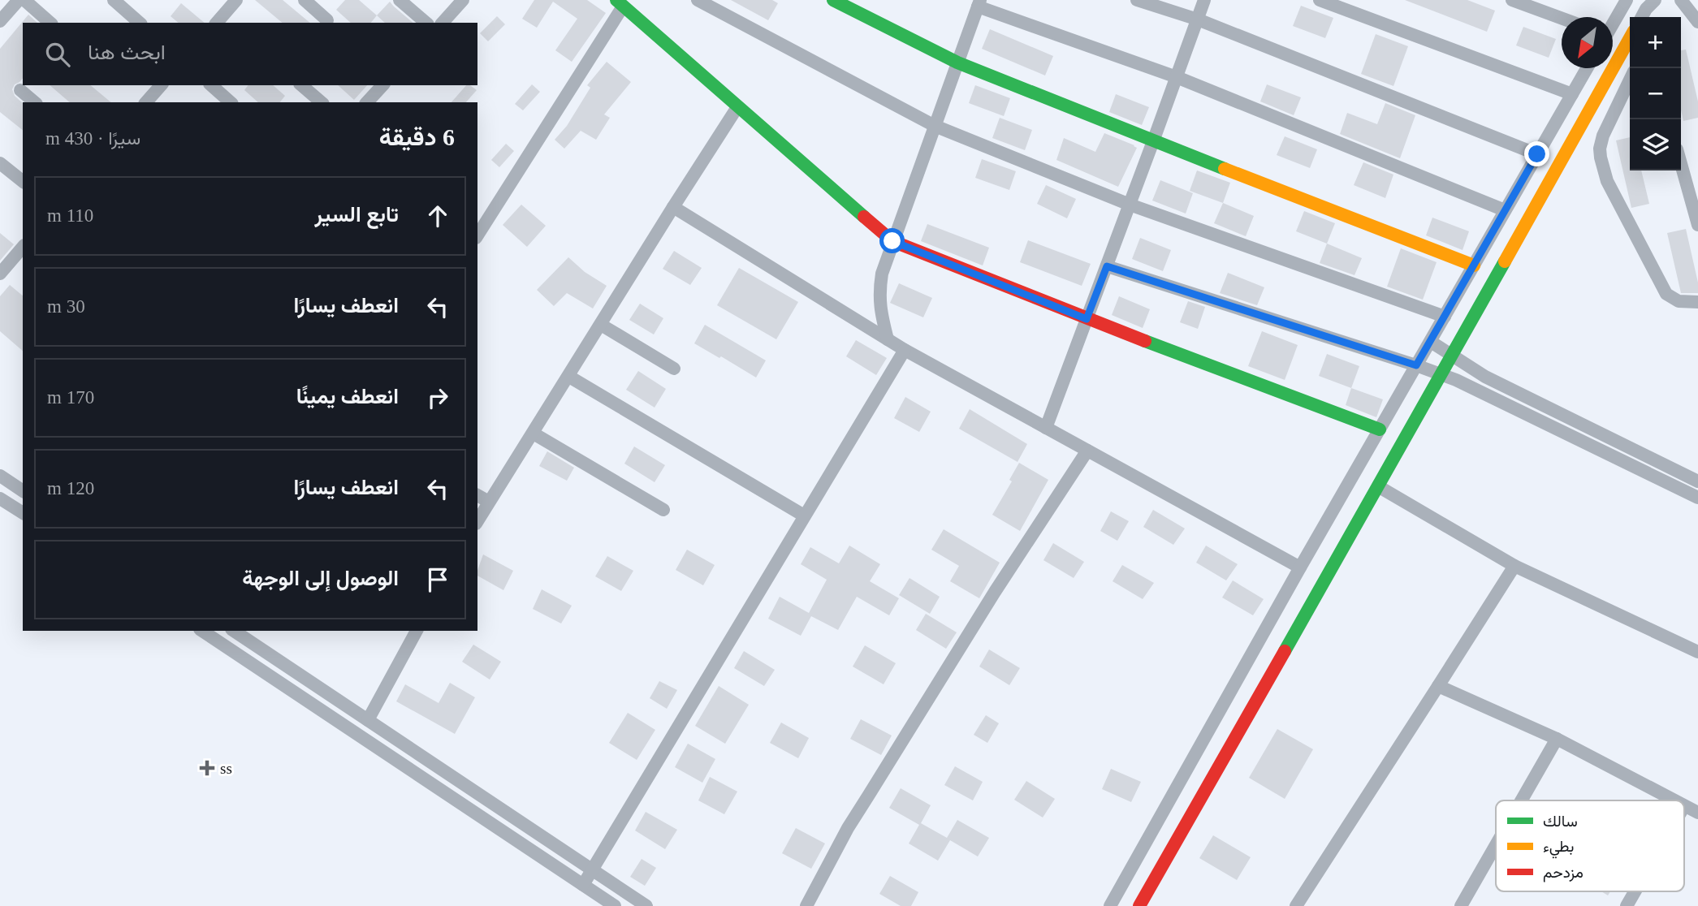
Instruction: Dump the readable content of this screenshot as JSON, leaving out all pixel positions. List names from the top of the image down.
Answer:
{
  "places": {
    "health": ["ss"]
  },
  "legend": ["سالك", "بطيء", "مزدحم"],
  "north": "bottom left",
  "page": {
    "map_buttons": ["+", "−"],
    "search": "ابحث هنا",
    "heading": ["6 دقيقة", "سيرًا · 430 m"],
    "list": [
      ["تابع السير", "110 m"],
      ["انعطف يسارًا", "30 m"],
      ["انعطف يمينًا", "170 m"],
      ["انعطف يسارًا", "120 m"],
      "الوصول إلى الوجهة"
    ]
  }
}
